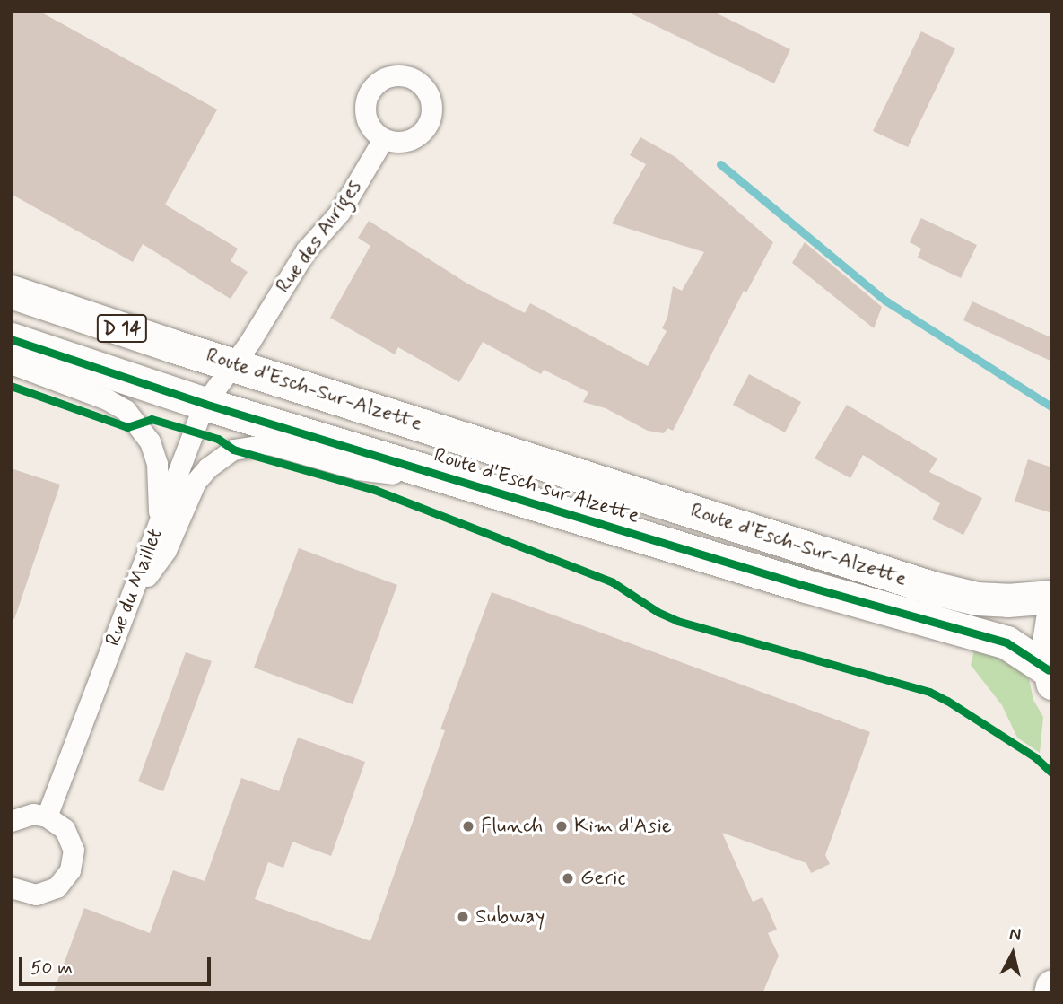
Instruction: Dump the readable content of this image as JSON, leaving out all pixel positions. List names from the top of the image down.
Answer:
{
  "streets": {
    "main road": ["D 14", "Route d'Esch-Sur-Alzette", "Route d'Esch sur Alzette"],
    "street": ["Rue des Auriges", "Rue du Maillet"]
  },
  "crossings": [
    ["Rue des Auriges", "Route d'Esch-Sur-Alzette"],
    ["Rue des Auriges", "Rue du Maillet"],
    ["Route d'Esch-Sur-Alzette", "Rue du Maillet"],
    ["Route d'Esch sur Alzette", "Rue du Maillet"]
  ],
  "places": [
    "Flunch",
    "Kim d'Asie",
    "Geric",
    "Subway"
  ],
  "scale_bar": "50 m",
  "north": "top"
}
